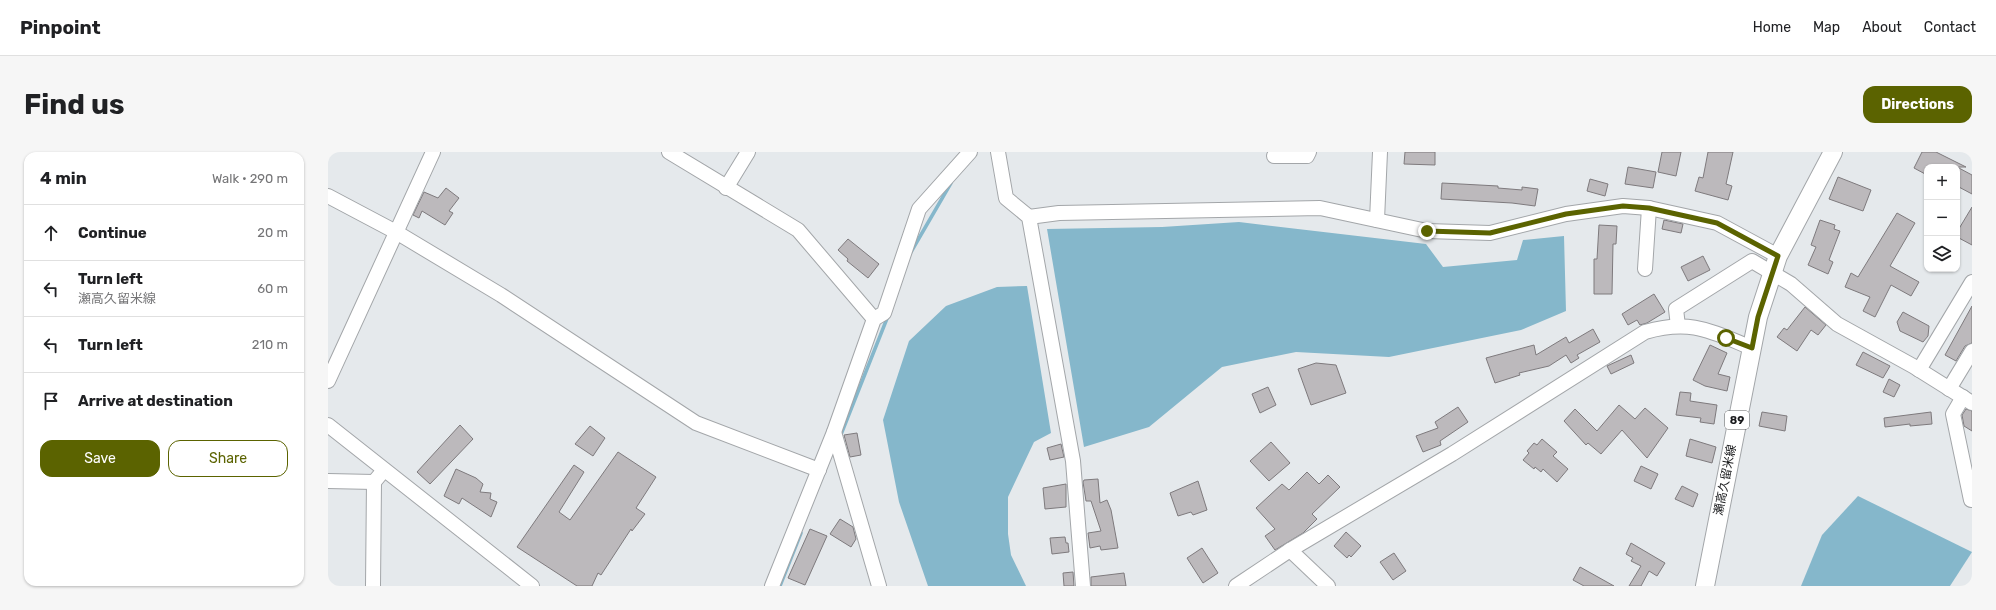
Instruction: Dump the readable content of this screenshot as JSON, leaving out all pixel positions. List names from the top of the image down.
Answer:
{
  "streets": {
    "main road": ["89", "瀬高久留米線"]
  },
  "page": {
    "header": "Pinpoint",
    "nav": [
      "Home",
      "Map",
      "About",
      "Contact"
    ],
    "buttons": [
      "Directions",
      ["Save", "Share"]
    ],
    "title": "Find us",
    "heading": ["4 min", "Walk · 290 m"],
    "map_buttons": ["+", "−"],
    "list": [
      ["Continue", "20 m"],
      ["Turn left", "瀬高久留米線", "60 m"],
      ["Turn left", "210 m"],
      "Arrive at destination"
    ]
  }
}
